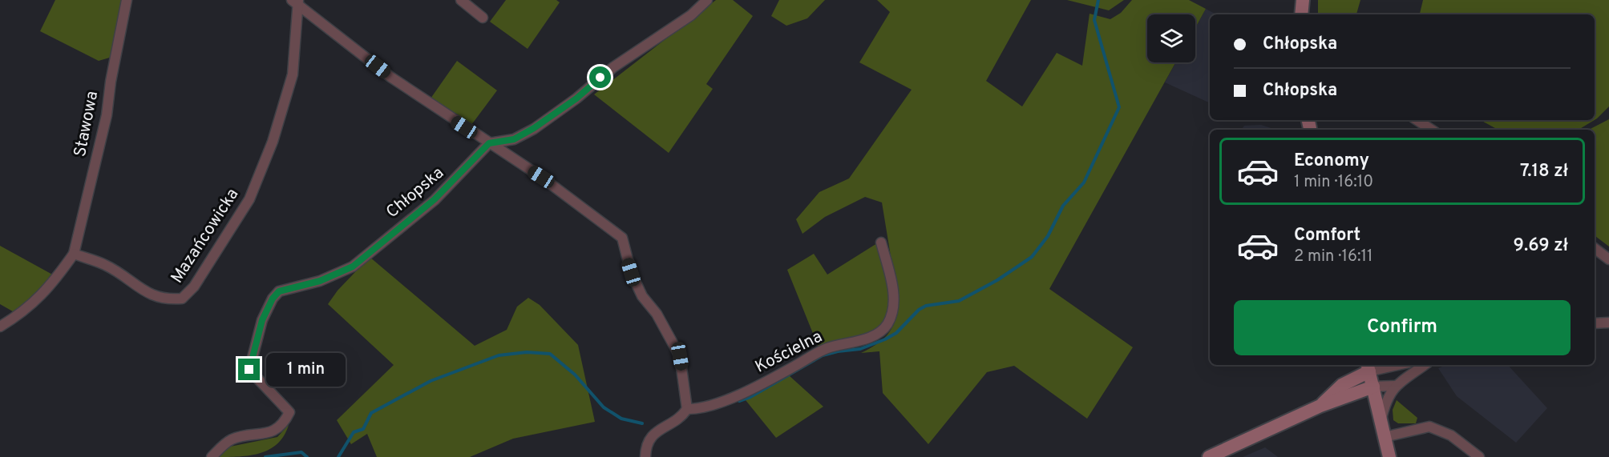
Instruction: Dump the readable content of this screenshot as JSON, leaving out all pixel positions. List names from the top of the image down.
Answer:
{
  "streets": {
    "street": [
      "Stawowa",
      "Chłopska",
      "Mazańcowicka",
      "Kościelna"
    ]
  },
  "crossings": [
    ["Stawowa", "Mazańcowicka"]
  ],
  "page": {
    "banner": ["Chłopska", "Chłopska"],
    "list": [
      {
        "name": "Economy",
        "note": "1 min · 16:10",
        "value": "7.18 zł"
      },
      {
        "name": "Comfort",
        "note": "2 min · 16:11",
        "value": "9.69 zł"
      }
    ],
    "buttons": "Confirm",
    "bubble": "1 min"
  }
}
